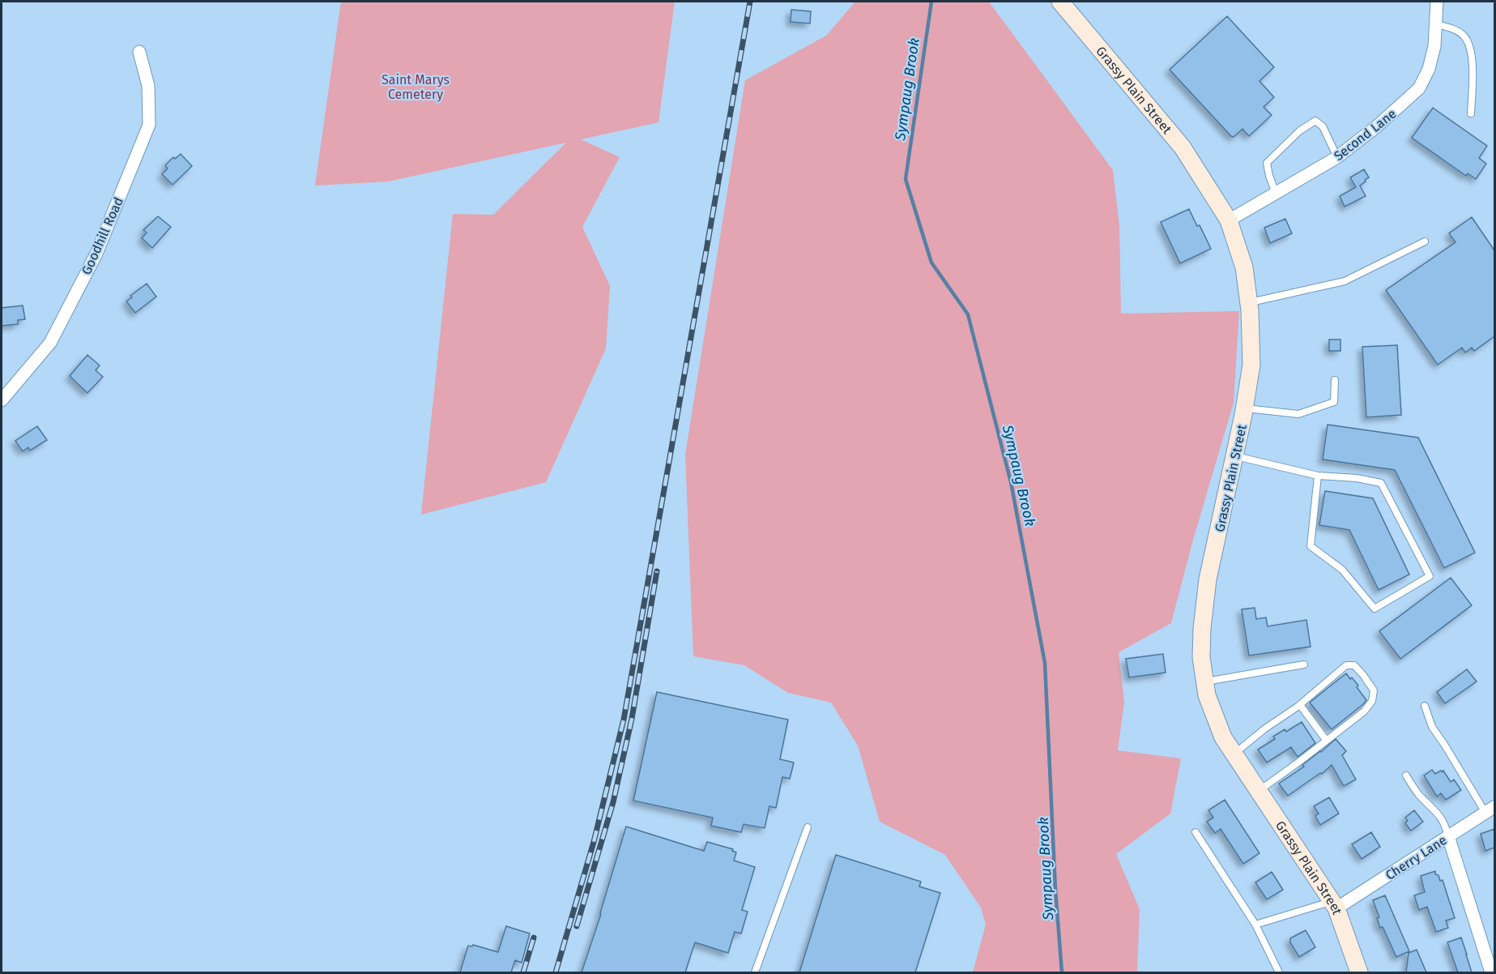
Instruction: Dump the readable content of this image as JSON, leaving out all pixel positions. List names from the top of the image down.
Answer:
{
  "streets": {
    "main road": ["Grassy Plain Street"],
    "street": ["Second Lane", "Goodhill Road", "Cherry Lane"]
  },
  "crossings": [
    ["Grassy Plain Street", "Second Lane"],
    ["Grassy Plain Street", "Cherry Lane"]
  ],
  "water": ["Sympaug Brook"],
  "parks": ["Saint Marys Cemetery"]
}
